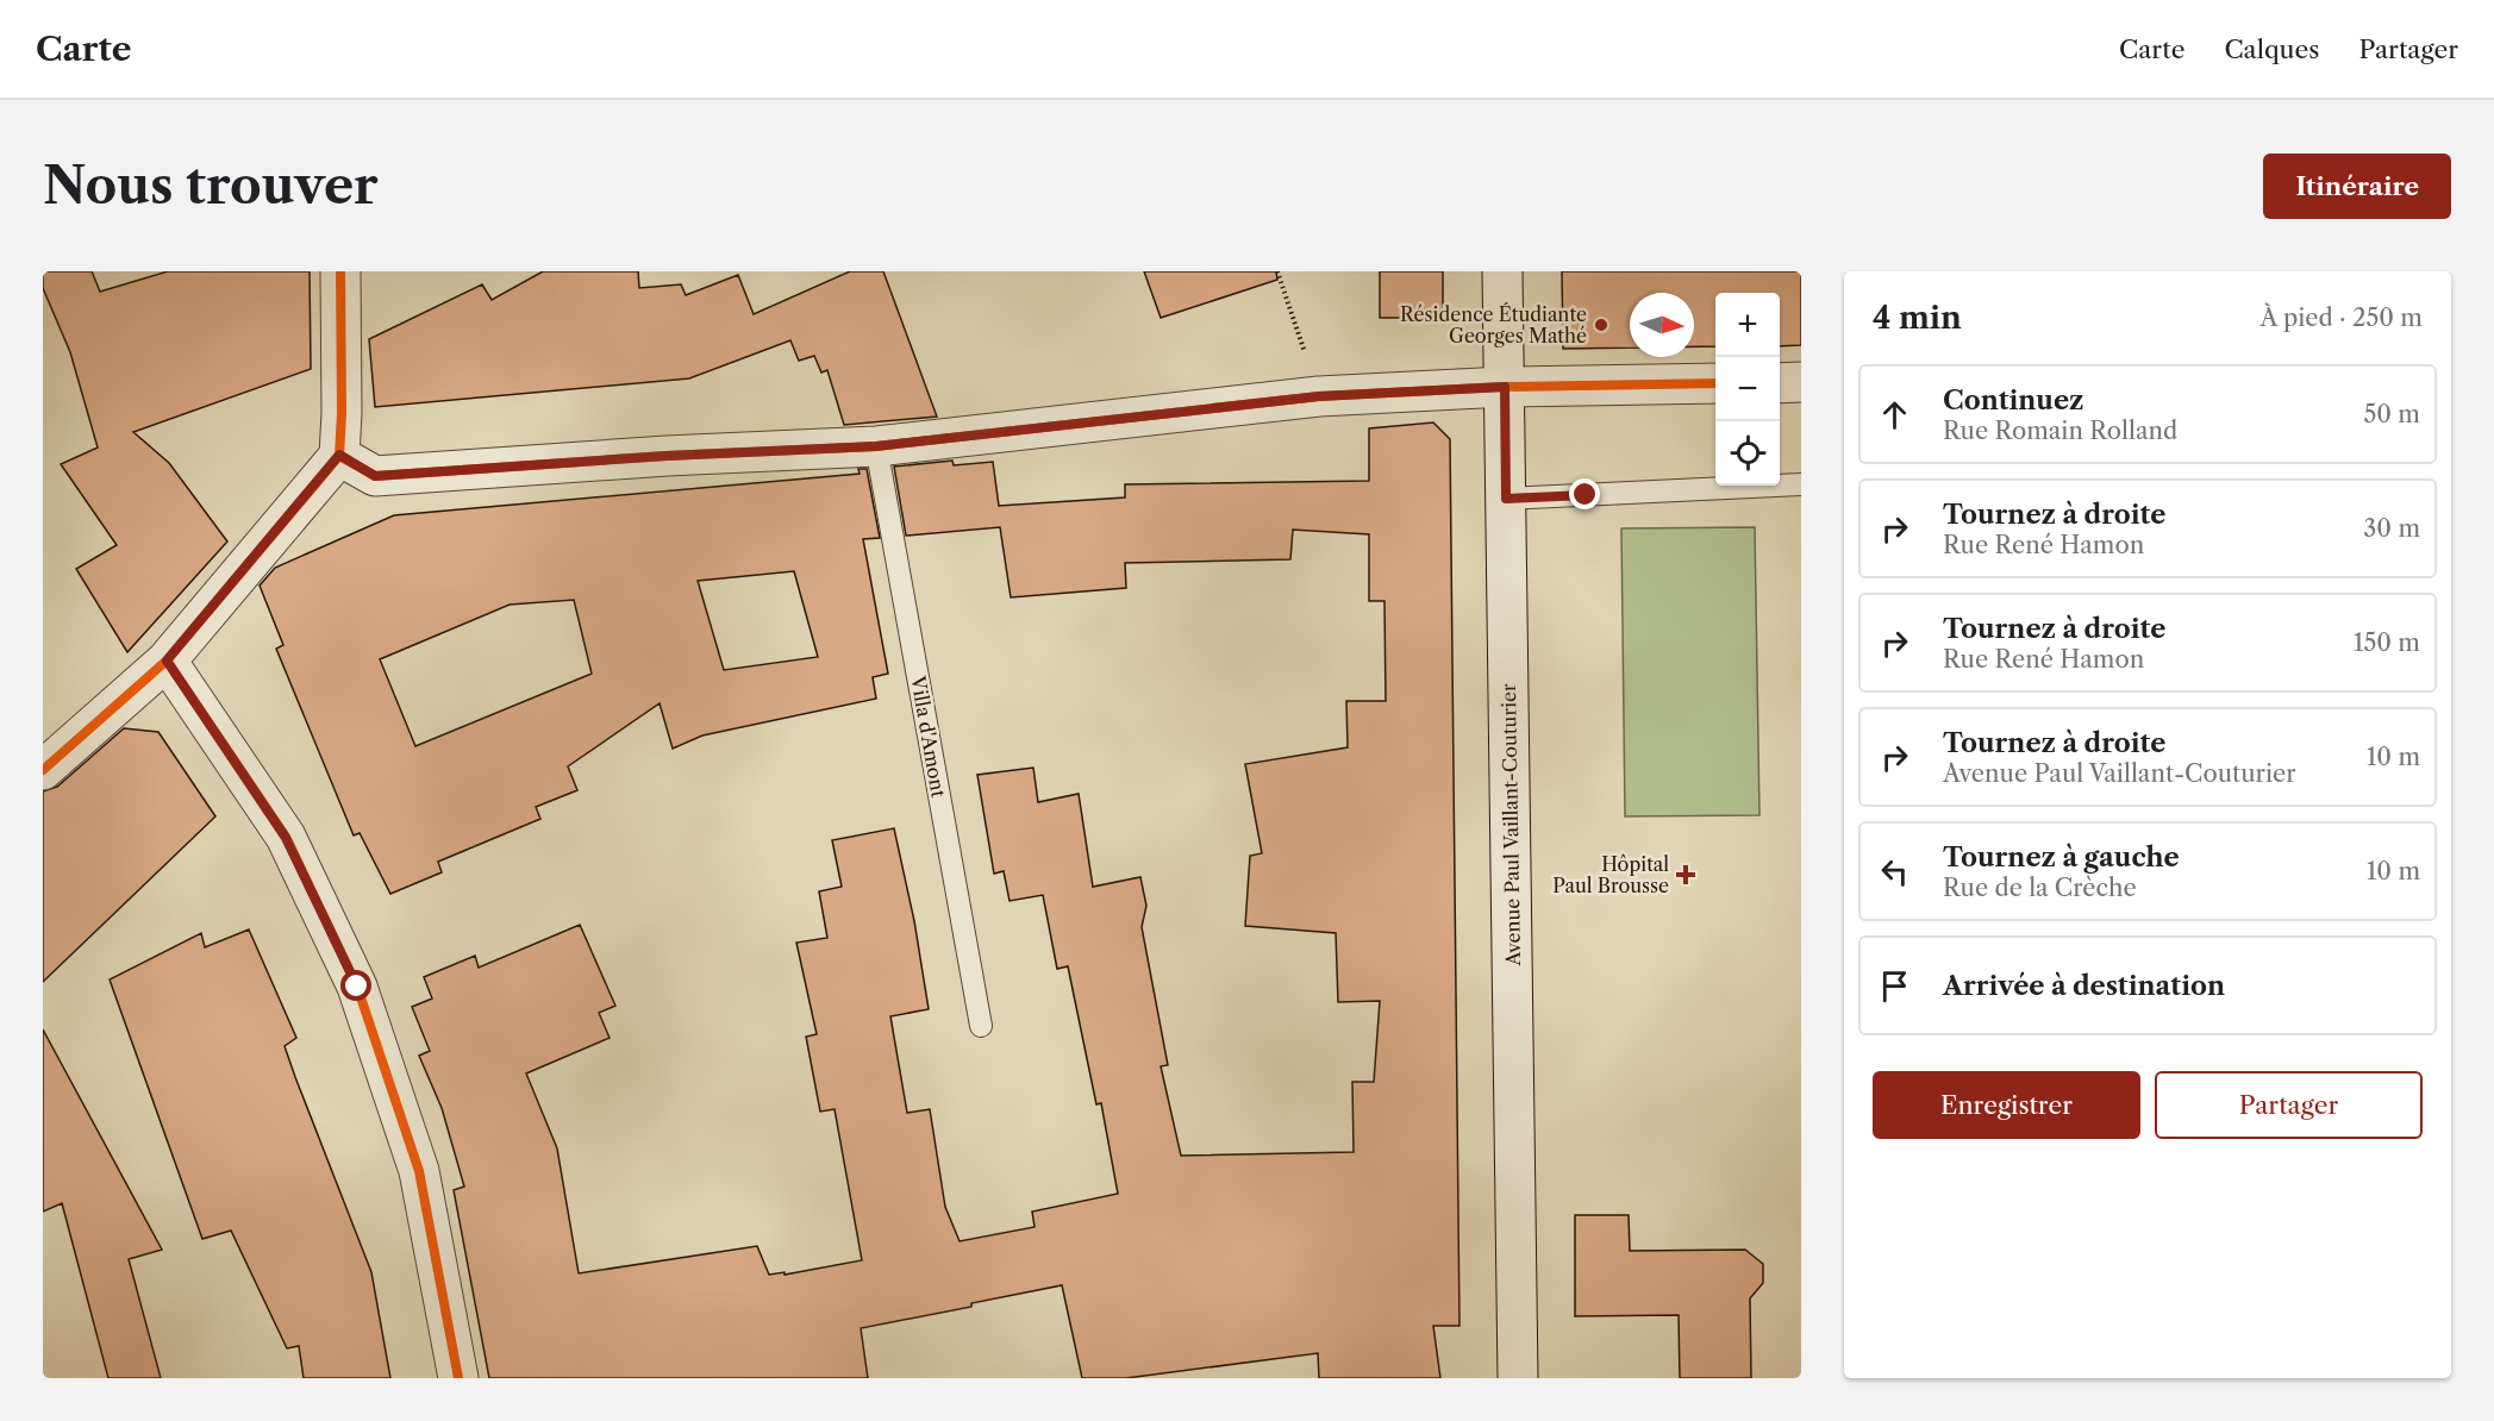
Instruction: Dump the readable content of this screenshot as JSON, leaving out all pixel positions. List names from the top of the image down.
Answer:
{
  "streets": {
    "street": ["Avenue Paul Vaillant-Couturier"],
    "lane": ["Villa d'Amont"]
  },
  "places": {
    "other": ["Résidence Étudiante Georges Mathé"],
    "health": ["Hôpital Paul Brousse"]
  },
  "north": "right",
  "page": {
    "header": "Carte",
    "nav": ["Carte", "Calques", "Partager"],
    "buttons": [
      "Itinéraire",
      ["Enregistrer", "Partager"]
    ],
    "title": "Nous trouver",
    "heading": ["4 min", "À pied · 250 m"],
    "map_buttons": ["+", "−"],
    "list": [
      ["Continuez", "Rue Romain Rolland", "50 m"],
      ["Tournez à droite", "Rue René Hamon", "30 m"],
      ["Tournez à droite", "Rue René Hamon", "150 m"],
      ["Tournez à droite", "Avenue Paul Vaillant-Couturier", "10 m"],
      ["Tournez à gauche", "Rue de la Crèche", "10 m"],
      "Arrivée à destination"
    ]
  }
}
